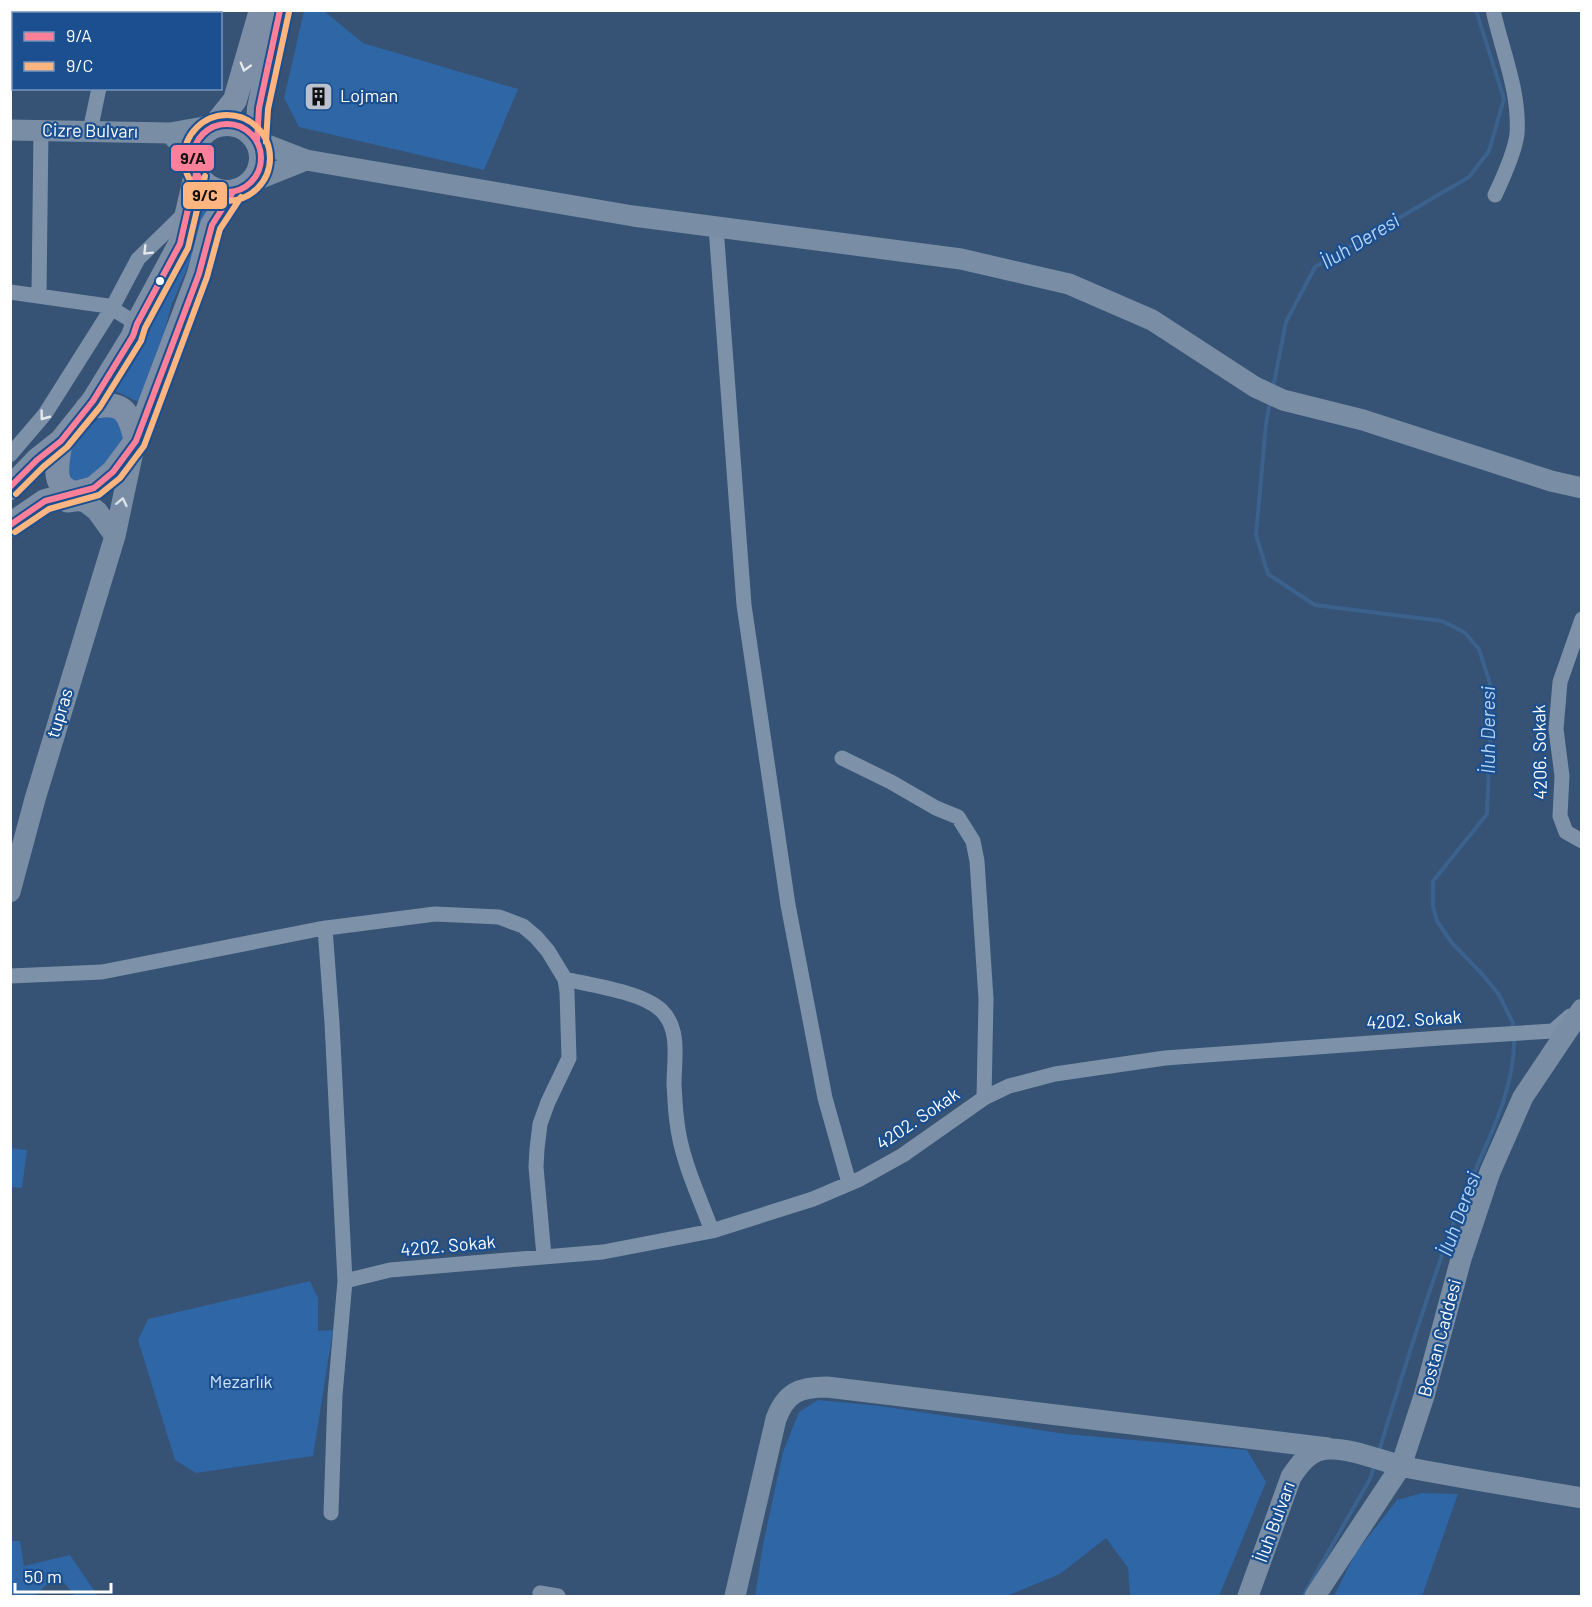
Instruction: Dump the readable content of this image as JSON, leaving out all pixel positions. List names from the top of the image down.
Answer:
{
  "streets": {
    "street": [
      "Cizre Bulvarı",
      "tupras",
      "4206. Sokak",
      "4202. Sokak",
      "Bostan Caddesi",
      "İluh Bulvarı"
    ]
  },
  "crossings": [
    ["4202. Sokak", "Bostan Caddesi"]
  ],
  "water": ["İluh Deresi"],
  "parks": ["Mezarlık"],
  "places": {
    "building": ["Lojman"]
  },
  "lines": ["transit line 9/A", "transit line 9/C"],
  "legend": ["9/A", "9/C"],
  "scale_bar": "50 m"
}
